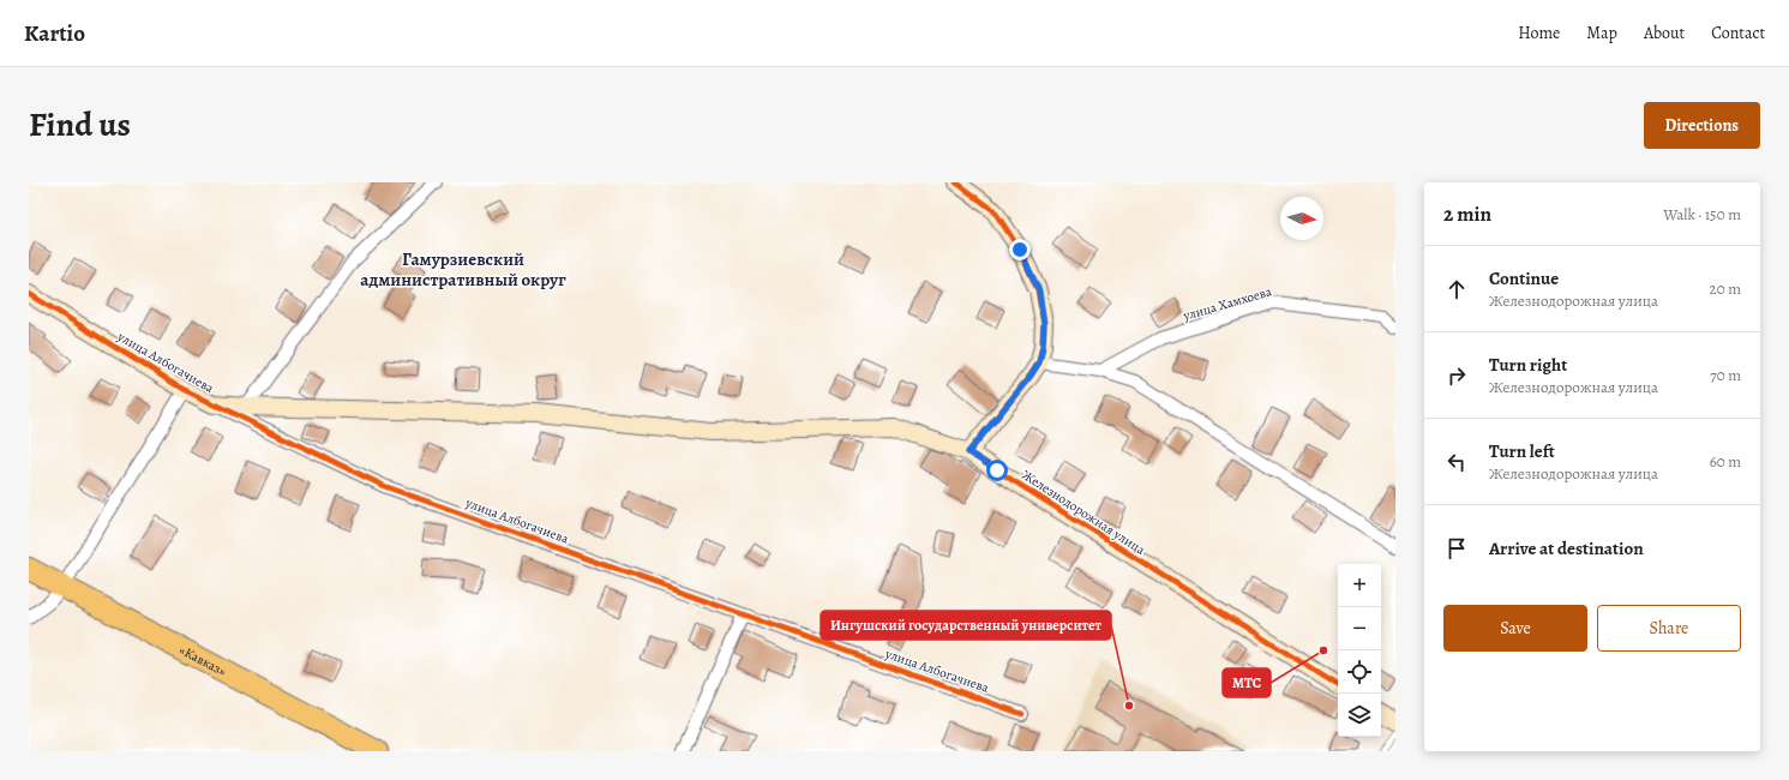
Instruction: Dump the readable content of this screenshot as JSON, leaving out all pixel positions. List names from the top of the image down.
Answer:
{
  "streets": {
    "highway": ["«Кавказ»"],
    "street": ["улица Хамхоева", "улица Албогачиева", "Железнодорожная улица"]
  },
  "crossings": [
    ["улица Албогачиева", "Железнодорожная улица"]
  ],
  "districts": ["Гамурзиевский административный округ"],
  "places": ["МТС", "Ингушский государственный университет"],
  "north": "right",
  "page": {
    "header": "Kartio",
    "nav": [
      "Home",
      "Map",
      "About",
      "Contact"
    ],
    "title": "Find us",
    "buttons": [
      "Directions",
      ["Save", "Share"]
    ],
    "heading": ["2 min", "Walk · 150 m"],
    "list": [
      ["Continue", "Железнодорожная улица", "20 m"],
      ["Turn right", "Железнодорожная улица", "70 m"],
      ["Turn left", "Железнодорожная улица", "60 m"],
      "Arrive at destination"
    ],
    "map_buttons": ["+", "−"]
  }
}
